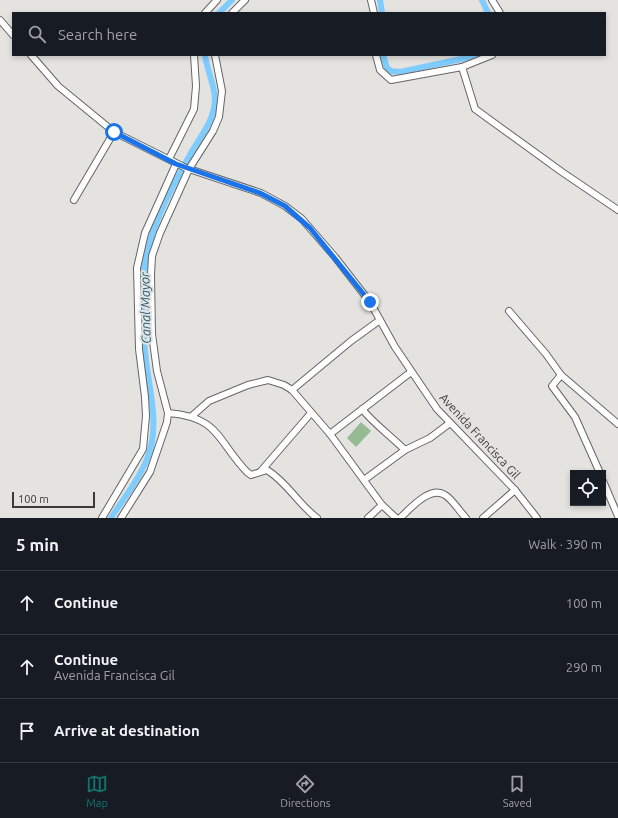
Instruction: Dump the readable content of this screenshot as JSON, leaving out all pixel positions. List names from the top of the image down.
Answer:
{
  "streets": {
    "street": ["Avenida Francisca Gil"]
  },
  "water": ["Canal Mayor"],
  "scale_bar": "100 m",
  "page": {
    "search": "Search here",
    "scale": "100 m",
    "heading": ["5 min", "Walk · 390 m"],
    "list": [
      ["Continue", "100 m"],
      ["Continue", "Avenida Francisca Gil", "290 m"],
      "Arrive at destination"
    ],
    "nav": ["Map", "Directions", "Saved"]
  }
}
